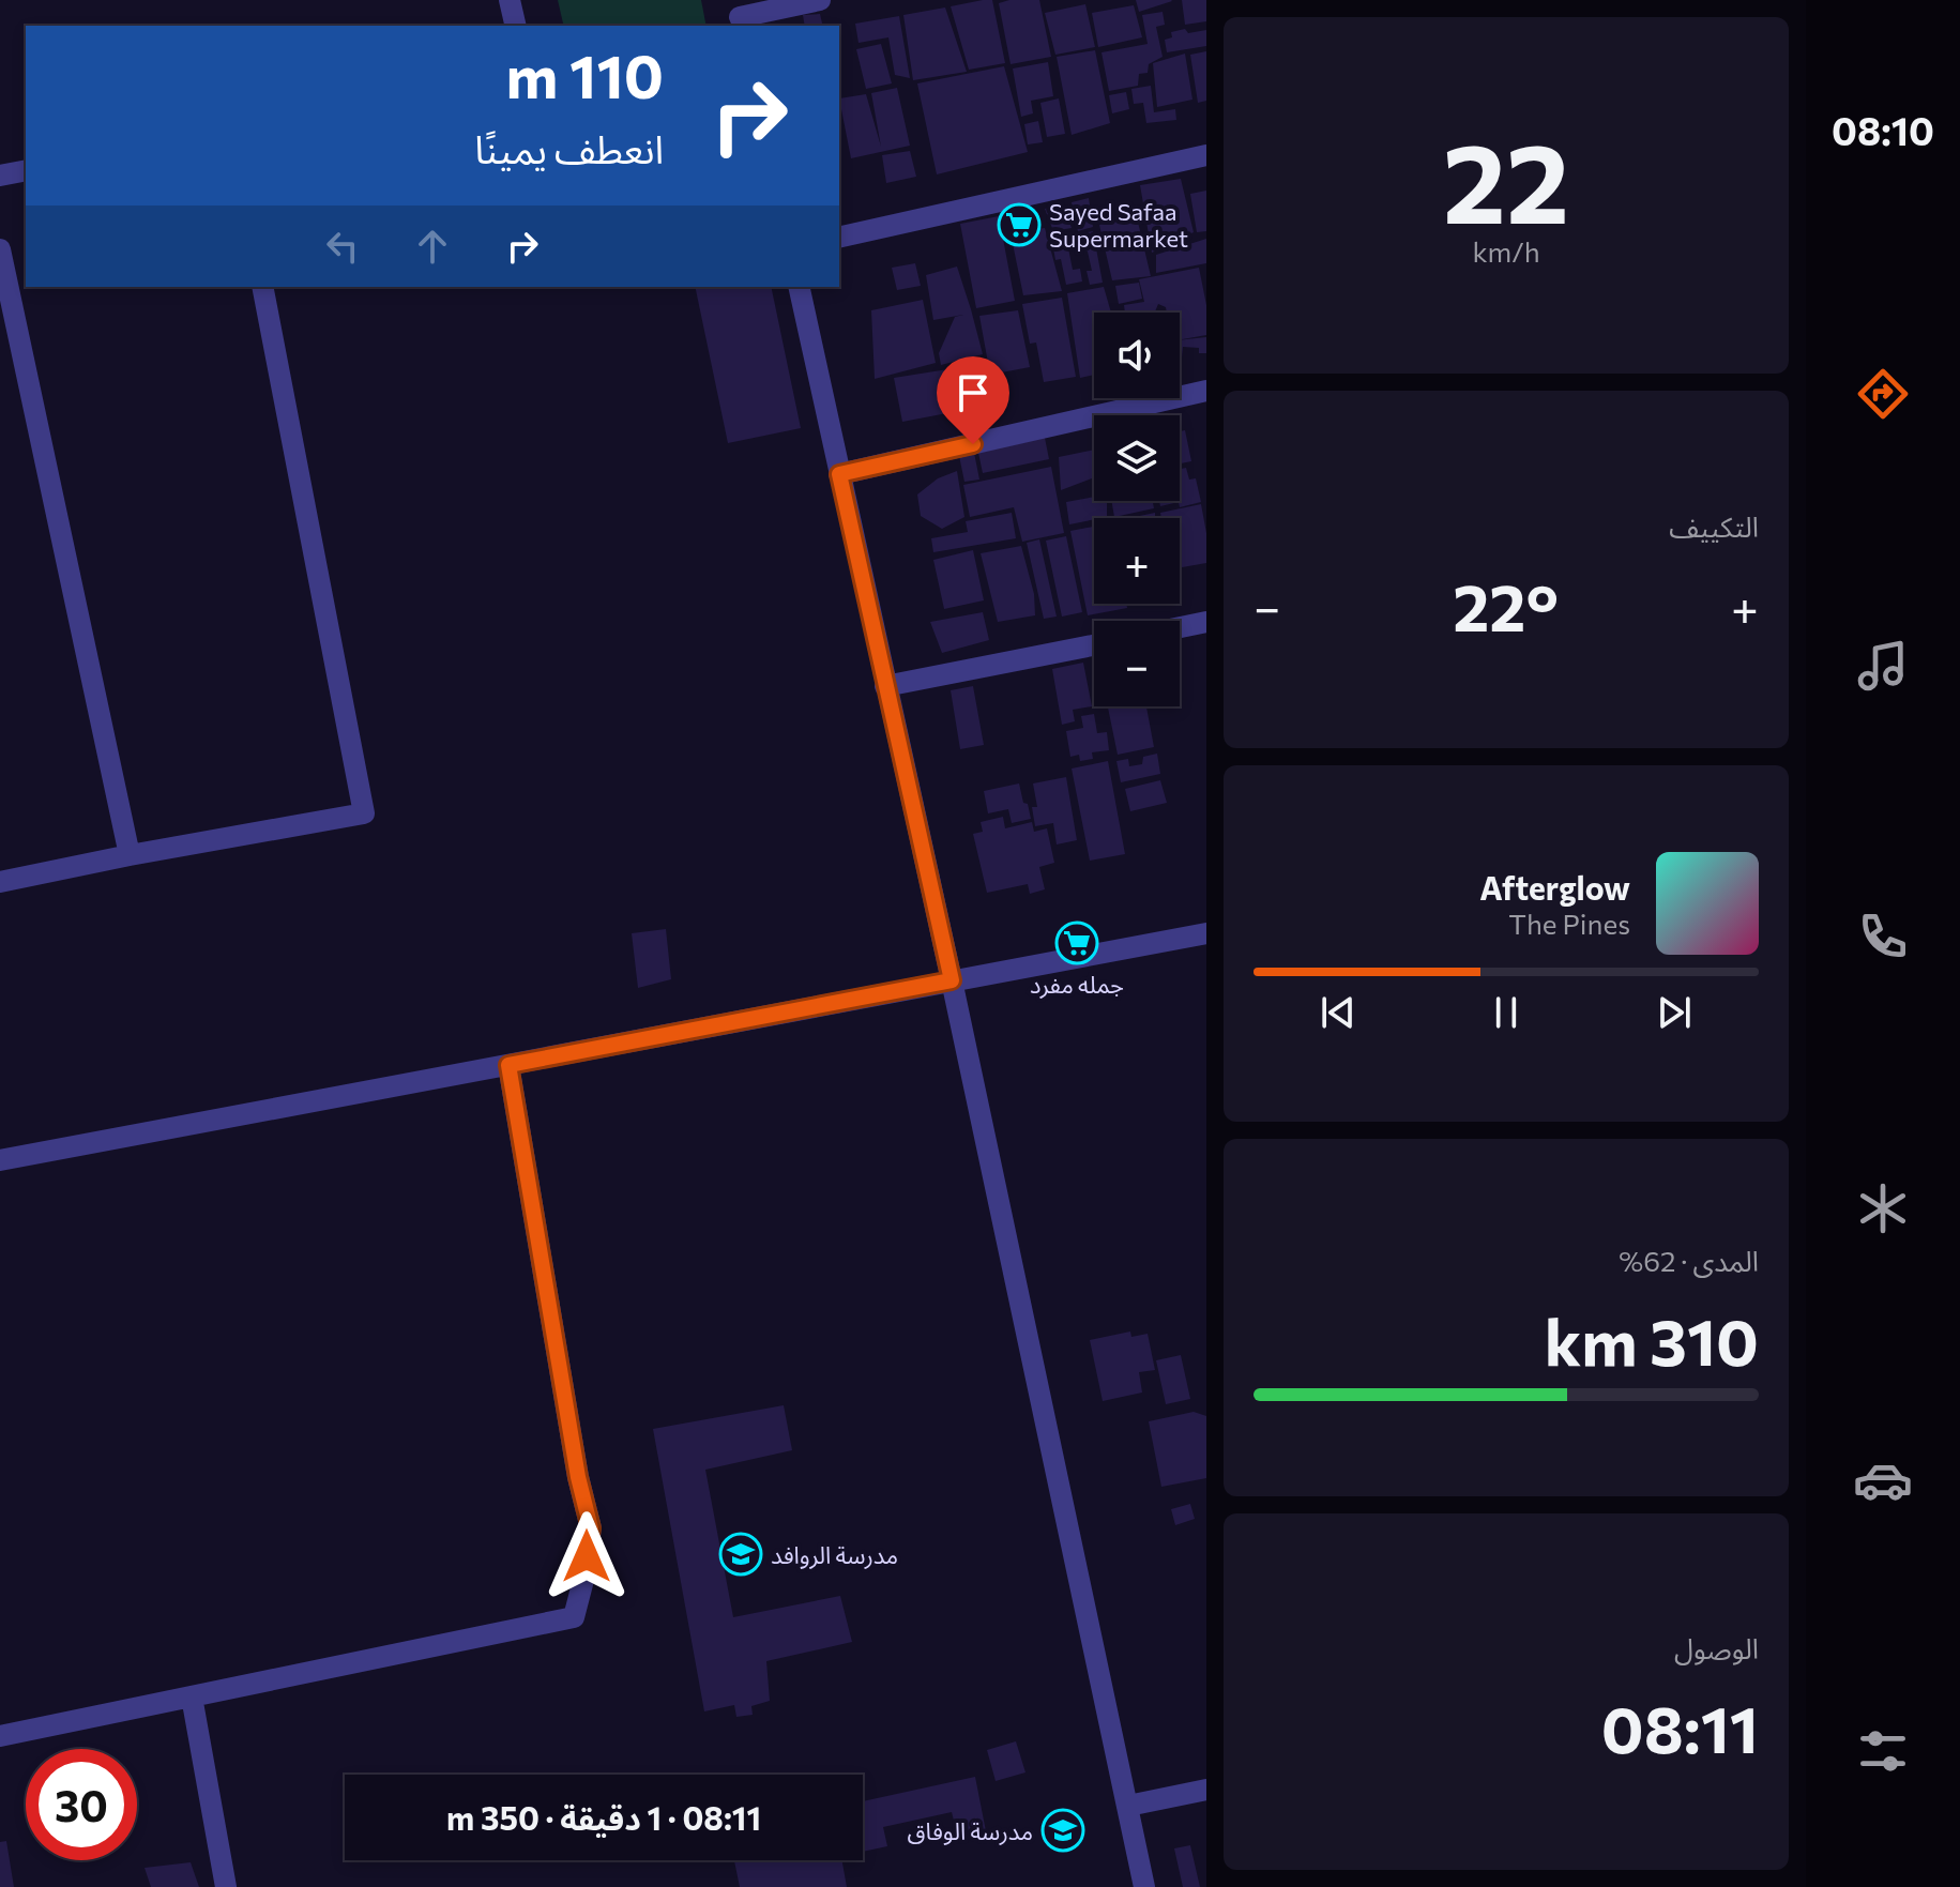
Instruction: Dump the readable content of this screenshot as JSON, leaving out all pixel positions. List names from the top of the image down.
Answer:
{
  "places": {
    "supermarket": ["Sayed Safaa Supermarket", "جمله مفرد"],
    "school or university": ["مدرسة الروافد", "مدرسة الوفاق"]
  },
  "page": {
    "tabs": "08:10",
    "tile": [
      ["22", "km/h"],
      "التكييف",
      ["المدى · 62%", "310 km"],
      ["الوصول", "08:11"]
    ],
    "turn": ["110 m", "انعطف يمينًا"],
    "map_buttons": ["+", "−"],
    "heat": ["−", "22°", "+"],
    "song": ["Afterglow", "The Pines"],
    "limit": "30",
    "trip": "08:11 · 1 دقيقة · 350 m"
  }
}
